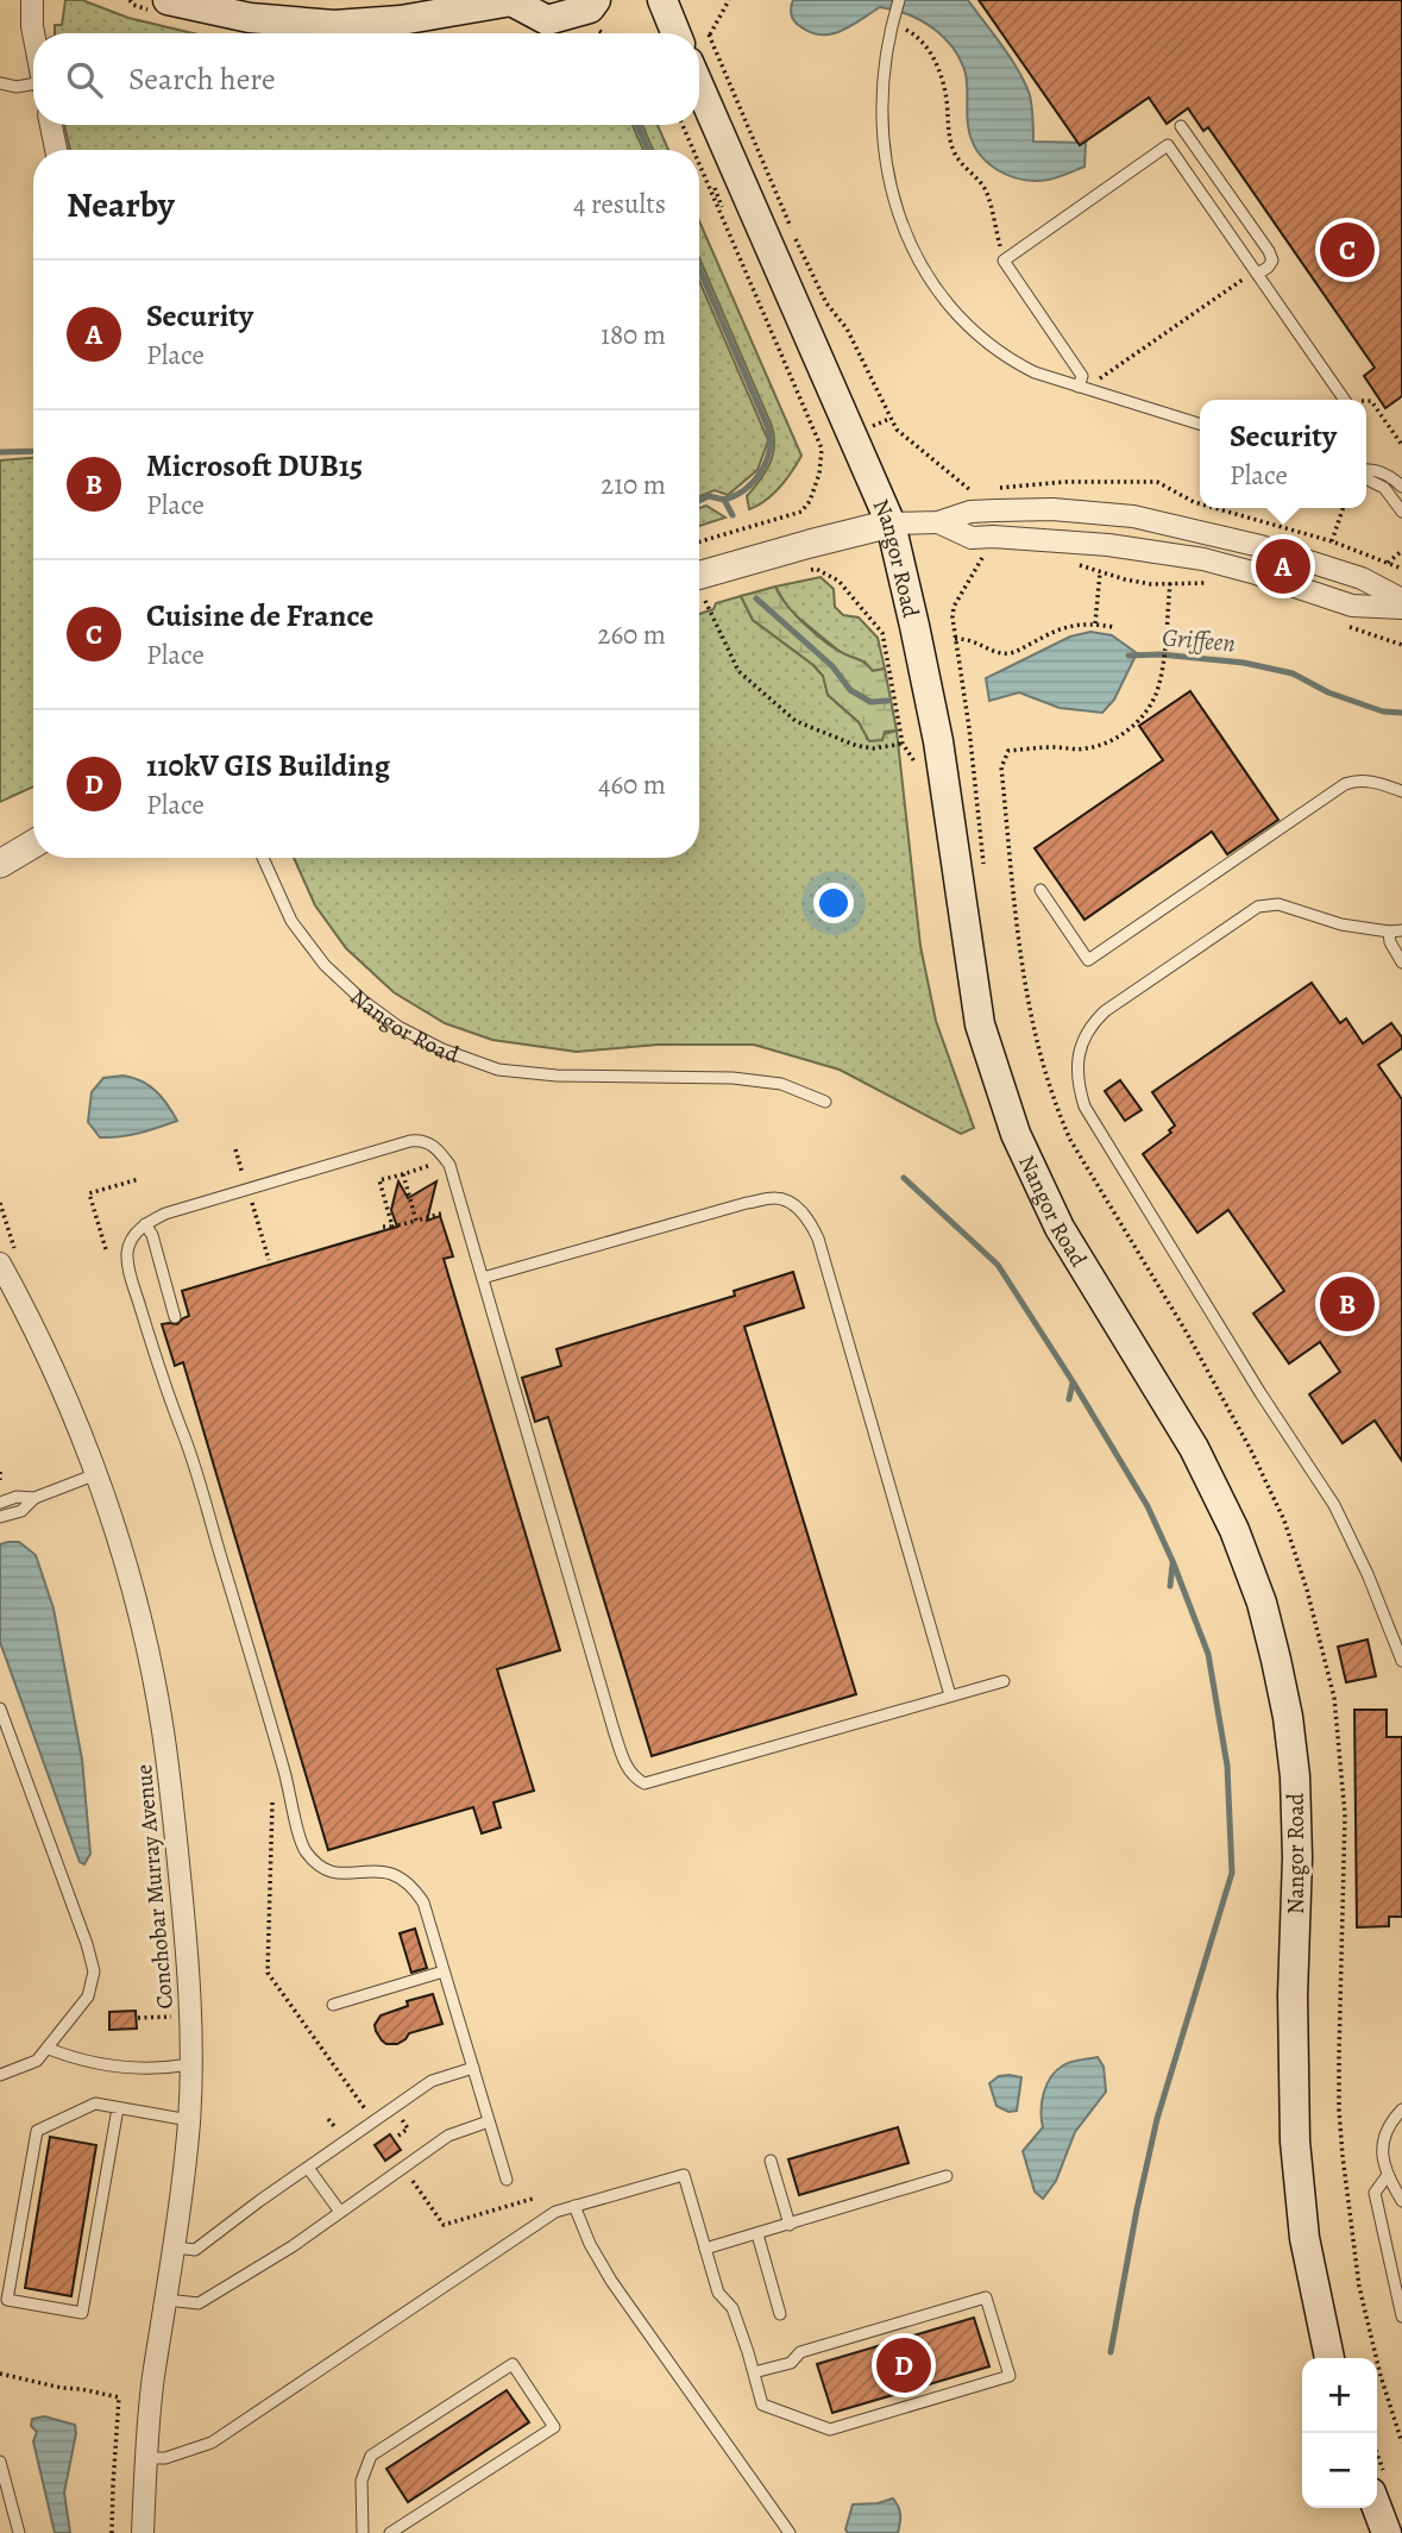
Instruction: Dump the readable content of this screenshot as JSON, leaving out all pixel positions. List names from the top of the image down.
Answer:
{
  "streets": {
    "main road": ["Nangor Road"],
    "street": ["Conchobar Murray Avenue"]
  },
  "water": ["Griffeen"],
  "page": {
    "search": "Search here",
    "heading": ["Nearby", "4 results"],
    "pins": [
      "C",
      "A",
      "B",
      "D"
    ],
    "list": [
      {
        "mark": "A",
        "name": "Security",
        "note": "Place",
        "value": "180 m"
      },
      {
        "mark": "B",
        "name": "Microsoft DUB15",
        "note": "Place",
        "value": "210 m"
      },
      {
        "mark": "C",
        "name": "Cuisine de France",
        "note": "Place",
        "value": "260 m"
      },
      {
        "mark": "D",
        "name": "110kV GIS Building",
        "note": "Place",
        "value": "460 m"
      }
    ],
    "popup": ["Security", "Place"],
    "map_buttons": ["+", "−"]
  }
}
